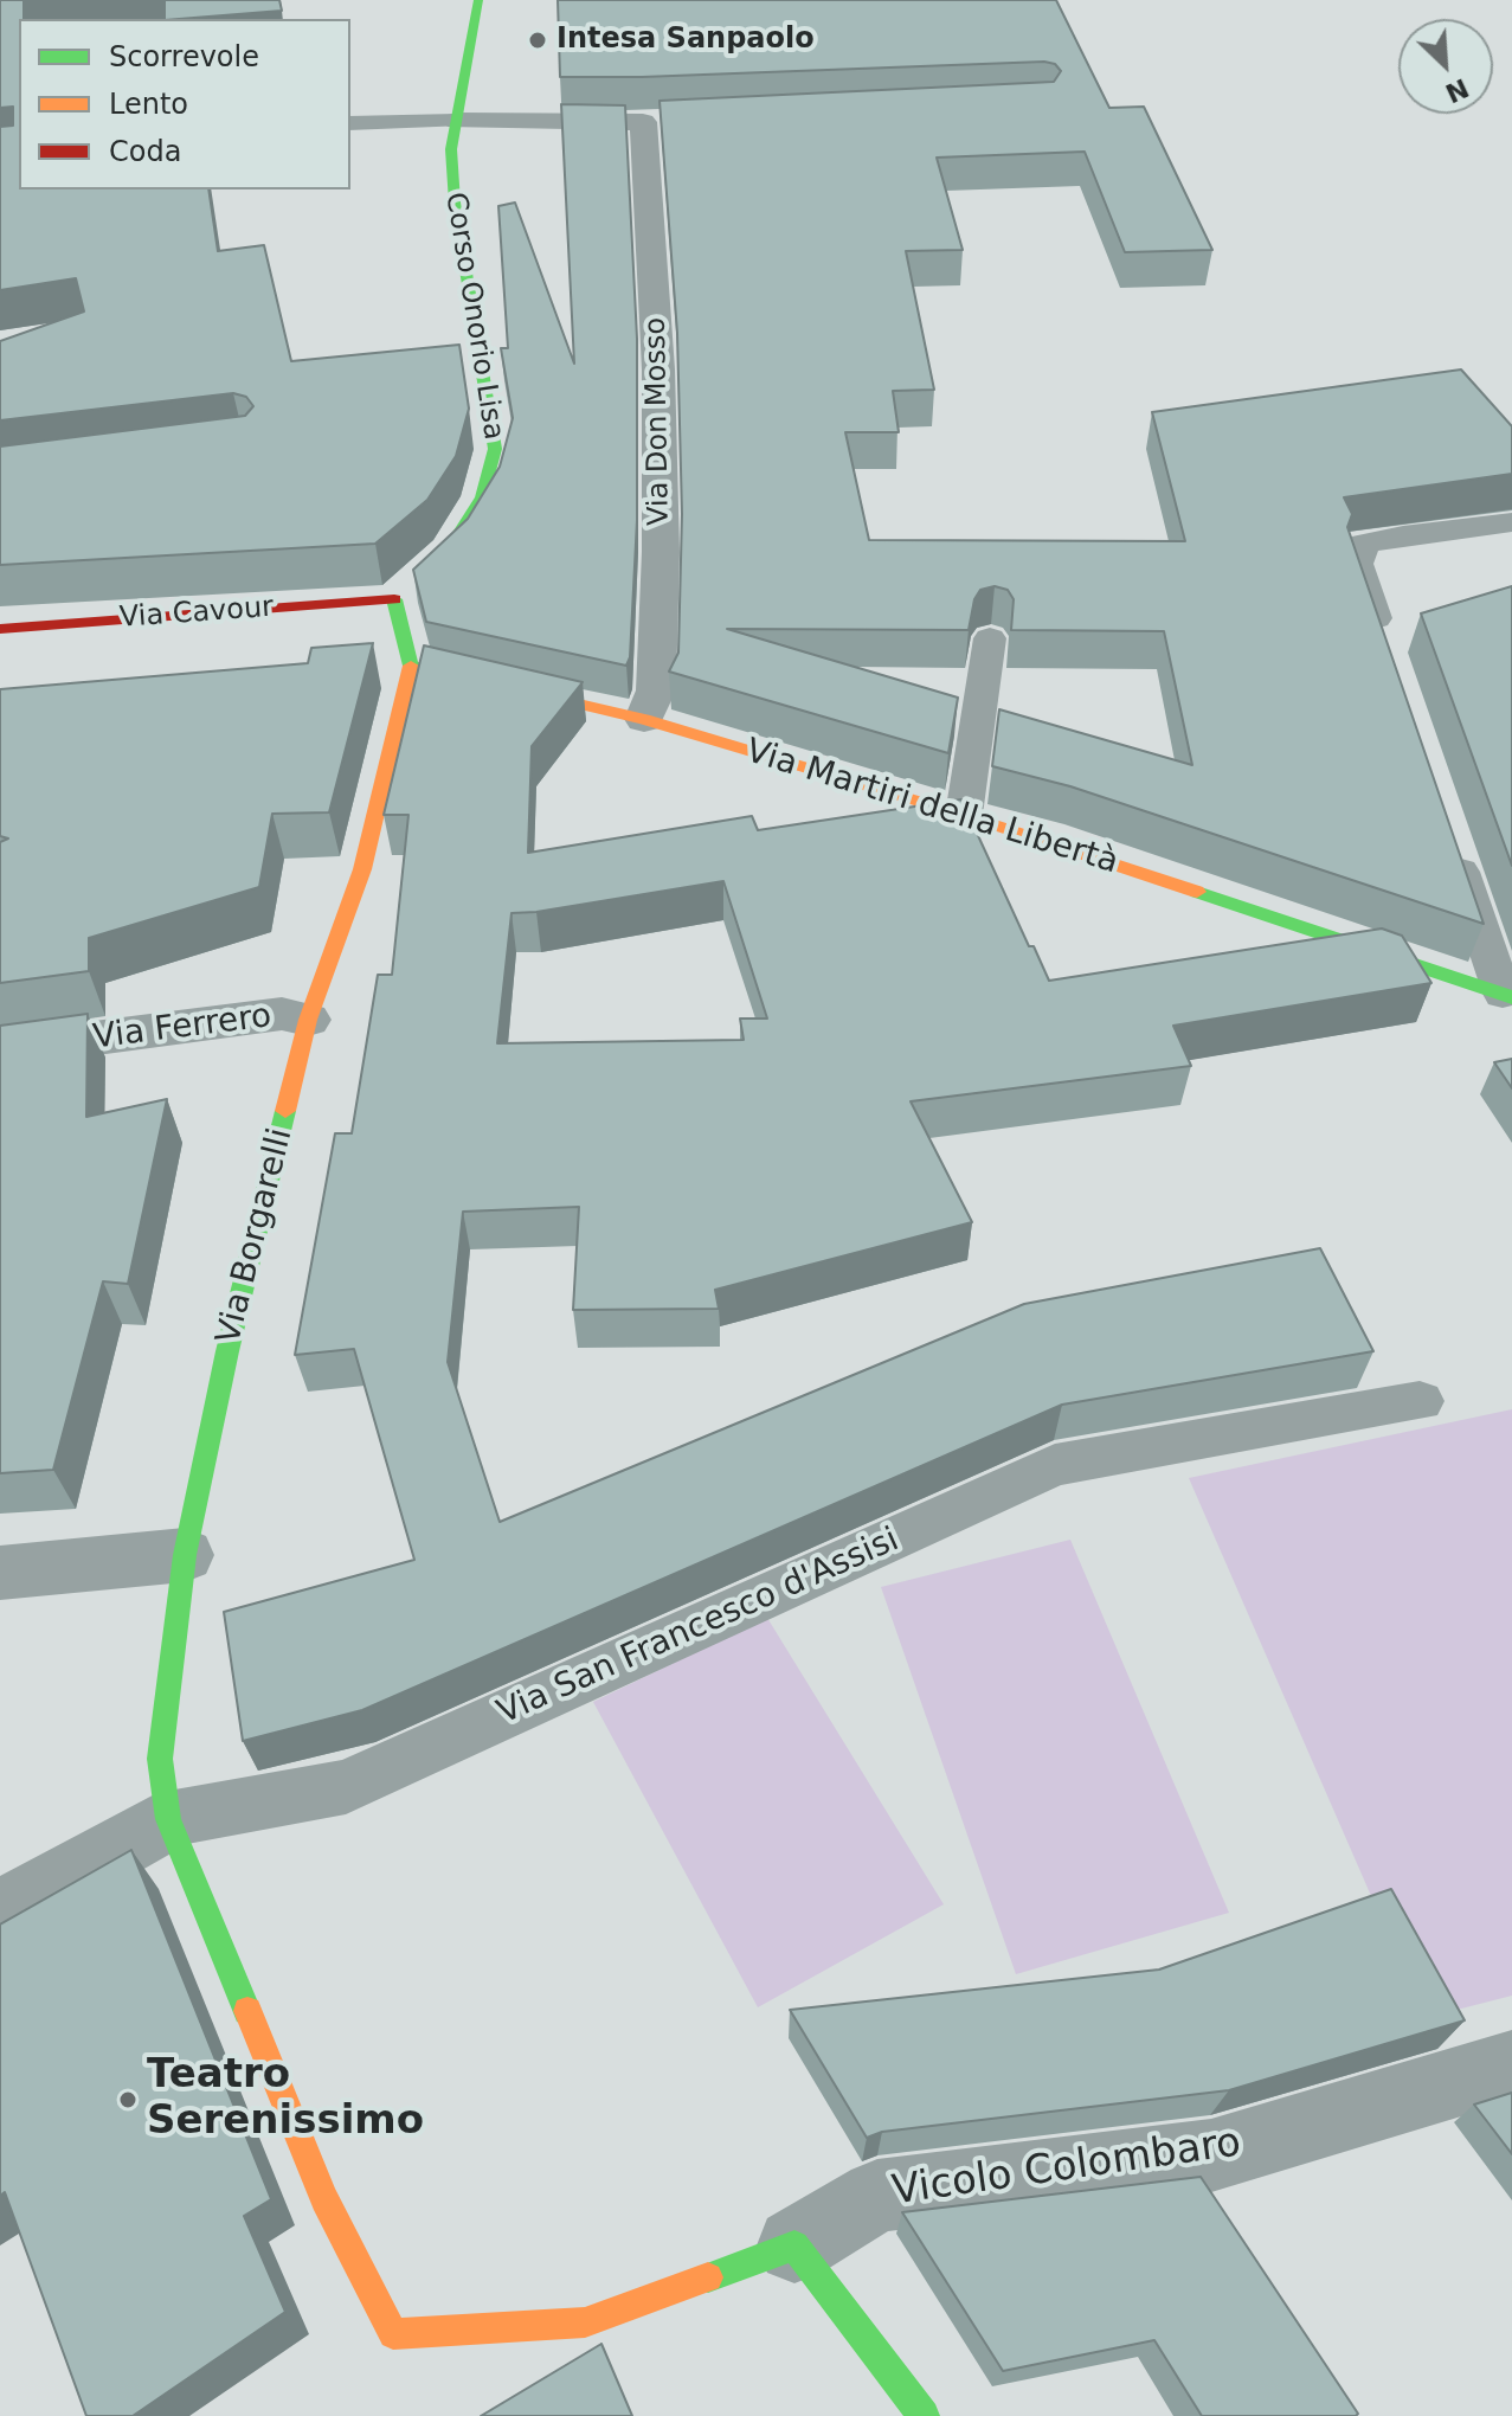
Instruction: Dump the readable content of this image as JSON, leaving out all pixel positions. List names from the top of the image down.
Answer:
{
  "streets": {
    "street": [
      "Corso Onorio Lisa",
      "Via Don Mosso",
      "Via Cavour",
      "Via Martiri della Libertà",
      "Via Ferrero",
      "Via Borgarelli",
      "Via San Francesco d'Assisi",
      "Vicolo Colombaro"
    ]
  },
  "crossings": [
    ["Via Don Mosso", "Via Martiri della Libertà"],
    ["Via Cavour", "Via Borgarelli"],
    ["Via Ferrero", "Via Borgarelli"],
    ["Via Borgarelli", "Via San Francesco d'Assisi"],
    ["Via Borgarelli", "Vicolo Colombaro"],
    ["Via San Francesco d'Assisi", "Vicolo Colombaro"]
  ],
  "places": ["Intesa Sanpaolo", "Teatro Serenissimo"],
  "legend": ["Scorrevole", "Lento", "Coda"],
  "north": "bottom right"
}
